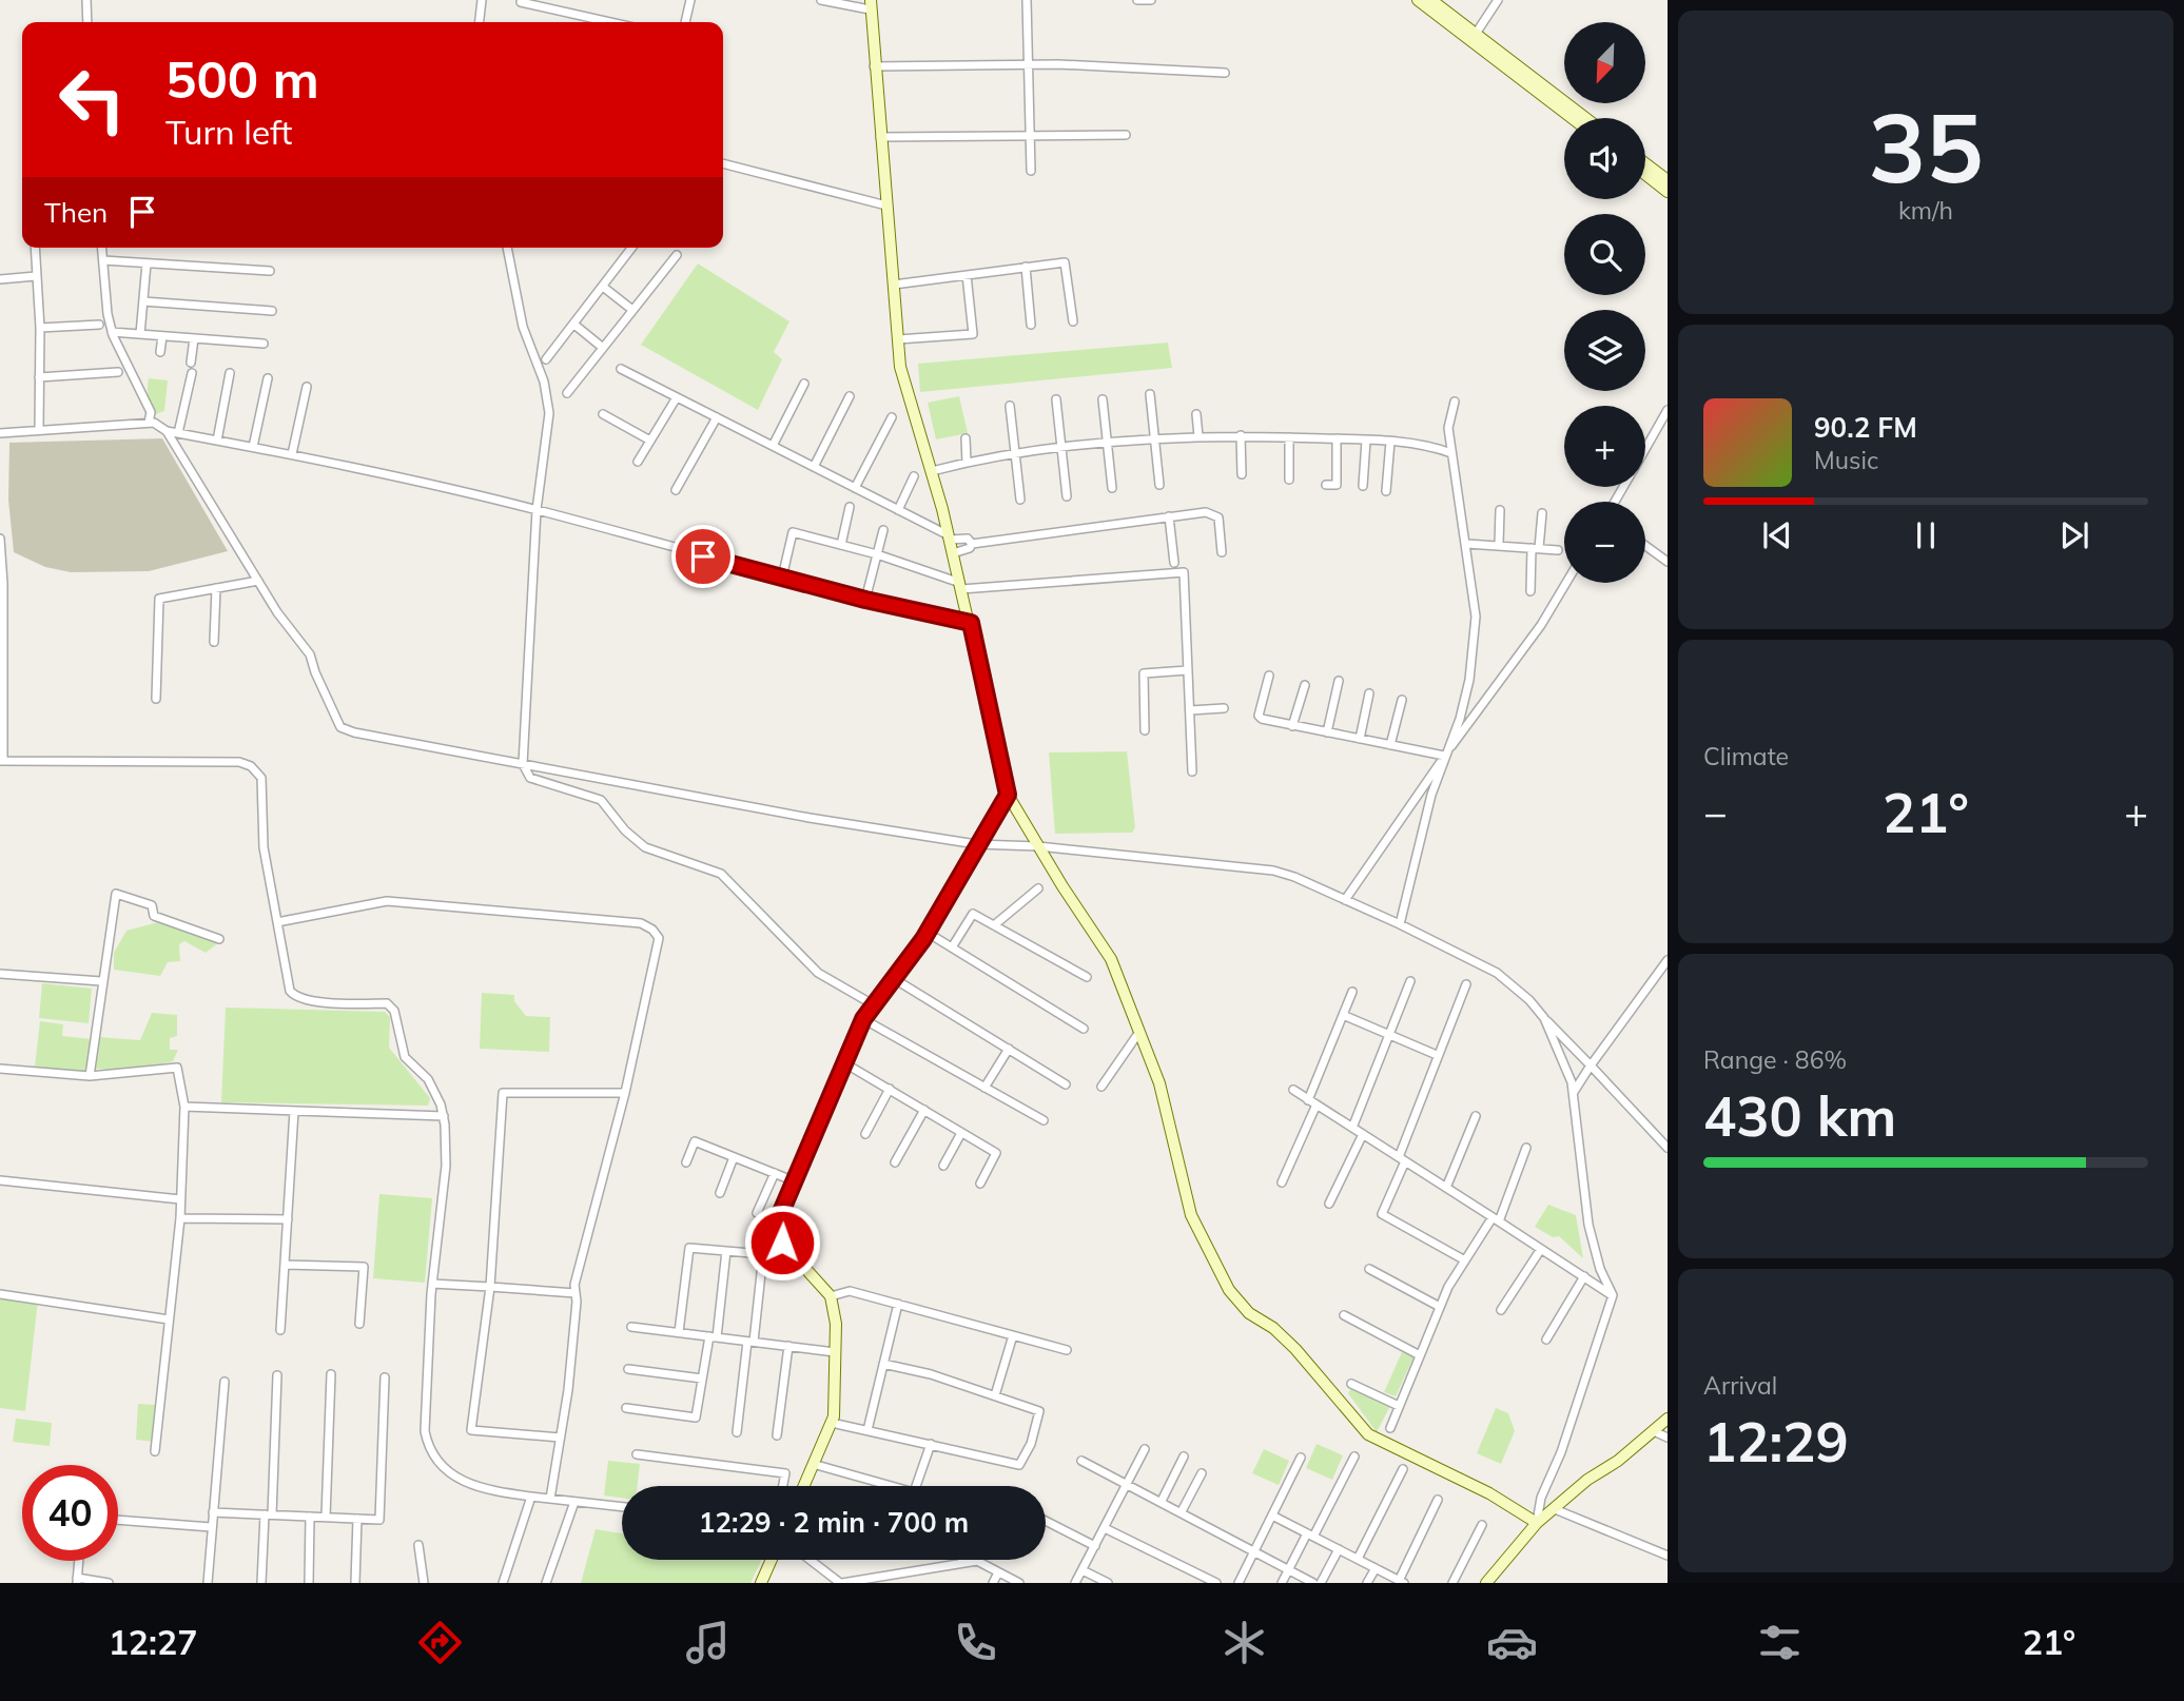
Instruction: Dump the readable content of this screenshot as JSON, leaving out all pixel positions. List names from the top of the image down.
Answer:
{
  "north": "bottom left",
  "page": {
    "tile": [
      ["35", "km/h"],
      "Climate",
      ["Range · 86%", "430 km"],
      ["Arrival", "12:29"]
    ],
    "map_buttons": ["+", "−"],
    "turn": ["500 m", "Turn left"],
    "then": "Then",
    "song": ["90.2 FM", "Music"],
    "heat": ["−", "21°", "+"],
    "limit": "40",
    "trip": "12:29 · 2 min · 700 m",
    "tabs": ["12:27", "21°"]
  }
}
